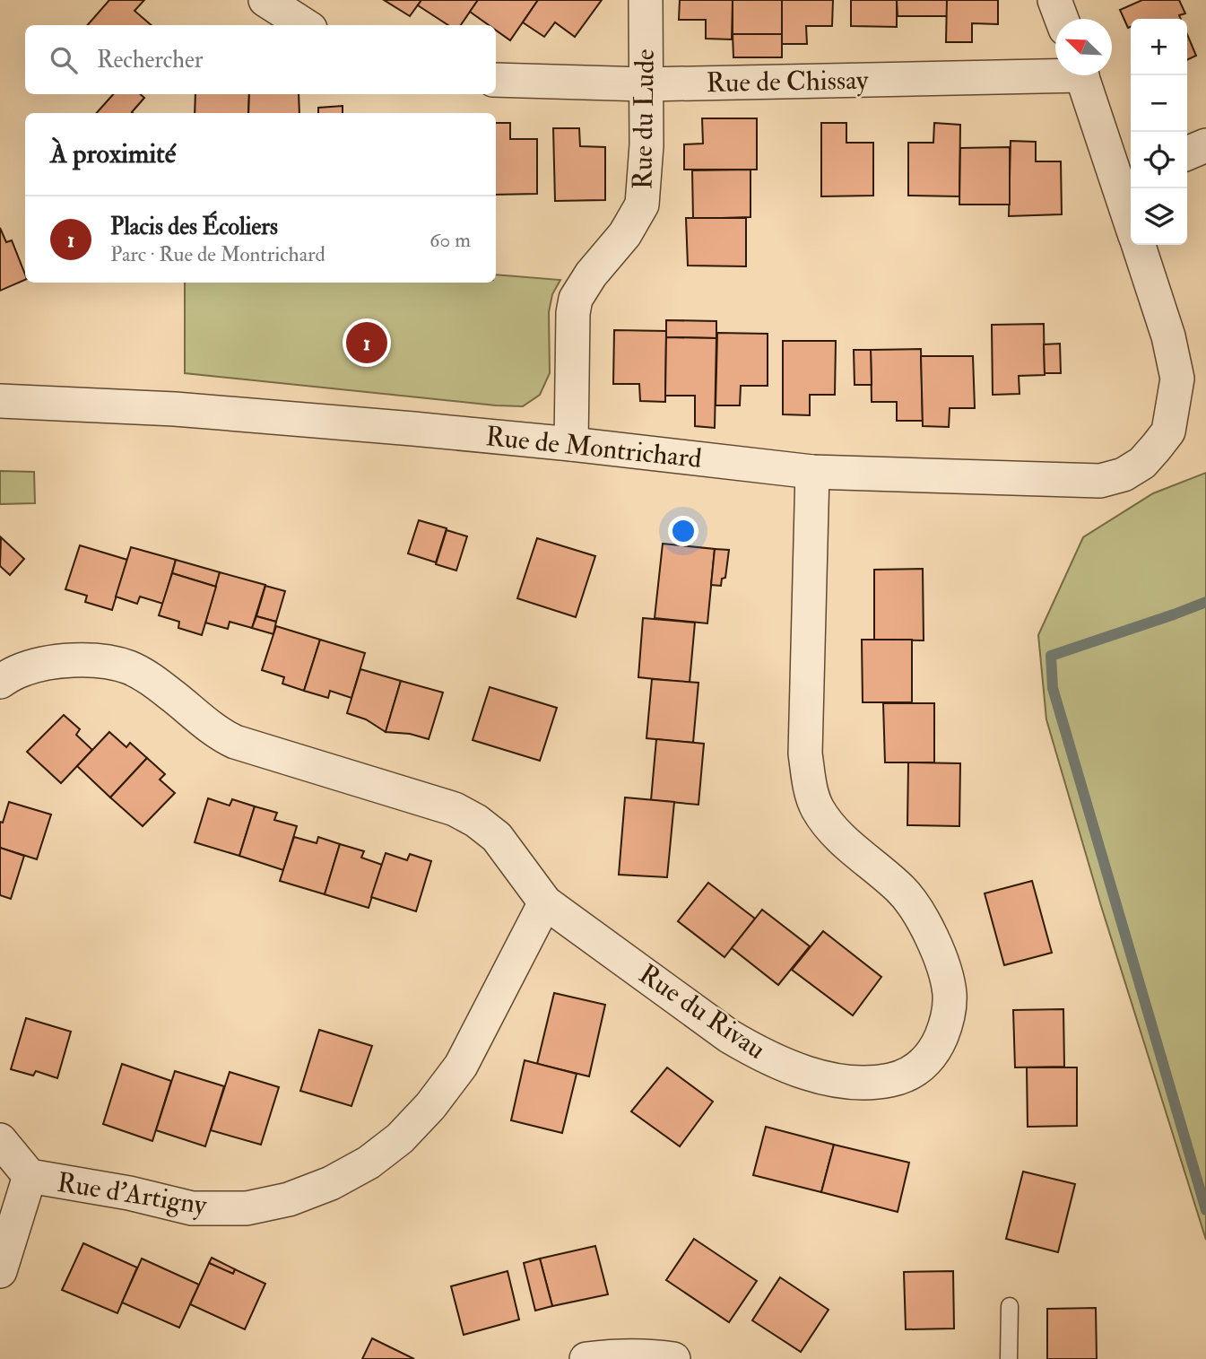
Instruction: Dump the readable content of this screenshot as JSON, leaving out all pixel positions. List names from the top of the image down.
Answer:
{
  "streets": {
    "street": [
      "Rue de Chissay",
      "Rue du Lude",
      "Rue de Montrichard",
      "Rue du Rivau",
      "Rue d'Artigny"
    ]
  },
  "crossings": [
    ["Rue de Chissay", "Rue du Lude"],
    ["Rue du Lude", "Rue de Montrichard"],
    ["Rue de Montrichard", "Rue du Rivau"],
    ["Rue du Rivau", "Rue d'Artigny"]
  ],
  "north": "top left",
  "page": {
    "map_buttons": ["+", "−"],
    "search": "Rechercher",
    "heading": "À proximité",
    "list": [
      {
        "mark": "1",
        "name": "Placis des Écoliers",
        "note": "Parc · Rue de Montrichard",
        "value": "60 m"
      }
    ],
    "pins": "1"
  }
}
